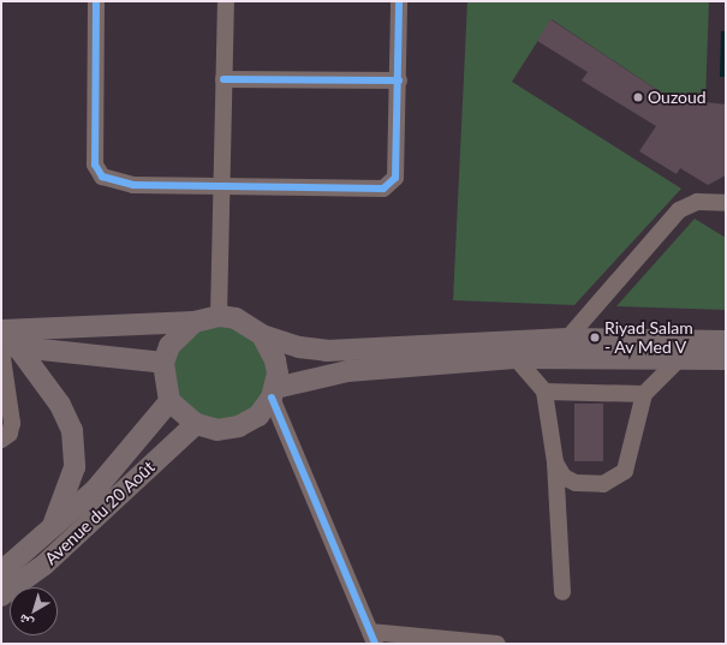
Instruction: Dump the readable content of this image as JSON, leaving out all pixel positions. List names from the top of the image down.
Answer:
{
  "streets": {
    "main road": ["Avenue du 20 Août"]
  },
  "places": ["Ouzoud", "Riyad Salam - Av Med V"],
  "north": "bottom left"
}
